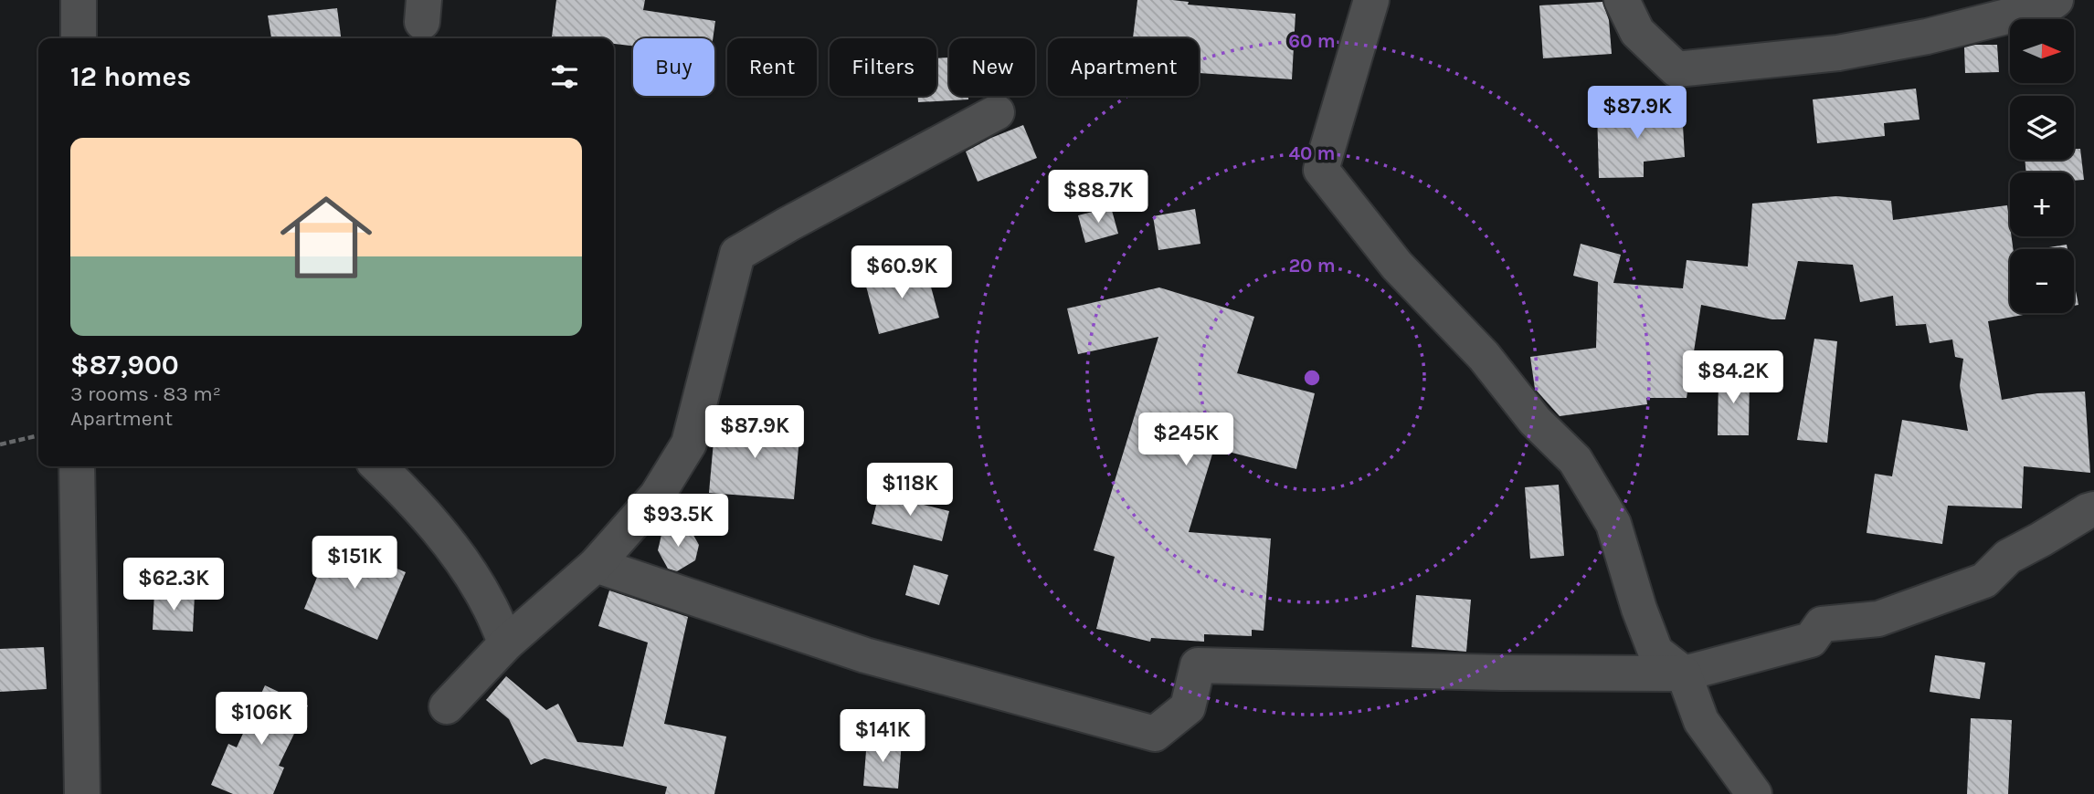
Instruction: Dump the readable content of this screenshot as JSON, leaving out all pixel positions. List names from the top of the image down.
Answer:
{
  "north": "right",
  "page": {
    "map_buttons": ["+", "−"],
    "chip": [
      "Buy",
      "Rent",
      "Filters",
      "New",
      "Apartment"
    ],
    "heading": "12 homes",
    "price": [
      "$87.9K",
      "$88.7K",
      "$60.9K",
      "$84.2K",
      "$87.9K",
      "$245K",
      "$118K",
      "$93.5K",
      "$151K",
      "$62.3K",
      "$106K",
      "$141K"
    ],
    "list": [
      {
        "name": "$87,900",
        "note": "3 rooms · 83 m² · Apartment"
      }
    ]
  },
  "rings": ["60 m", "40 m", "20 m"]
}
